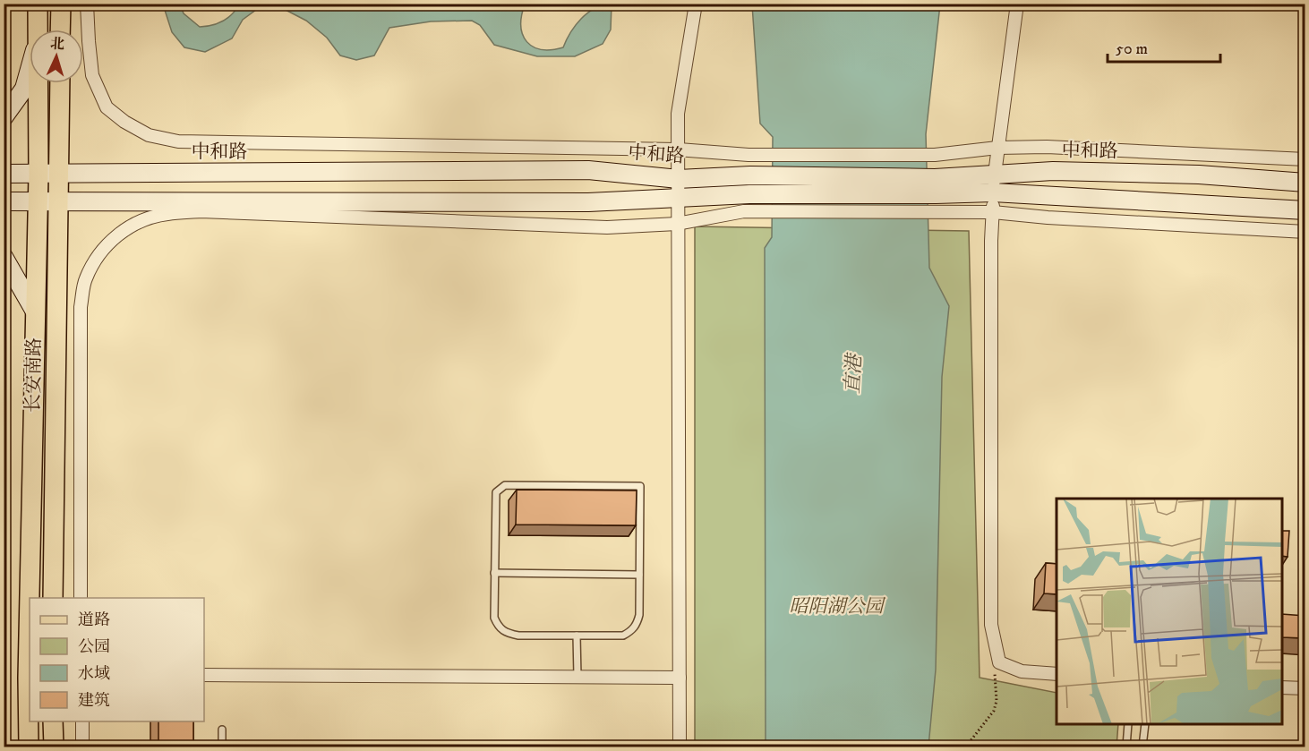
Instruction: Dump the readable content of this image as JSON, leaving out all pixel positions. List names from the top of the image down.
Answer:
{
  "streets": {
    "main road": ["中和路", "长安南路"]
  },
  "crossings": [
    ["中和路", "长安南路"]
  ],
  "water": ["直港"],
  "parks": ["昭阳湖公园"],
  "legend": [
    "道路",
    "公园",
    "水域",
    "建筑"
  ],
  "scale_bar": "50 m",
  "north": "top"
}
